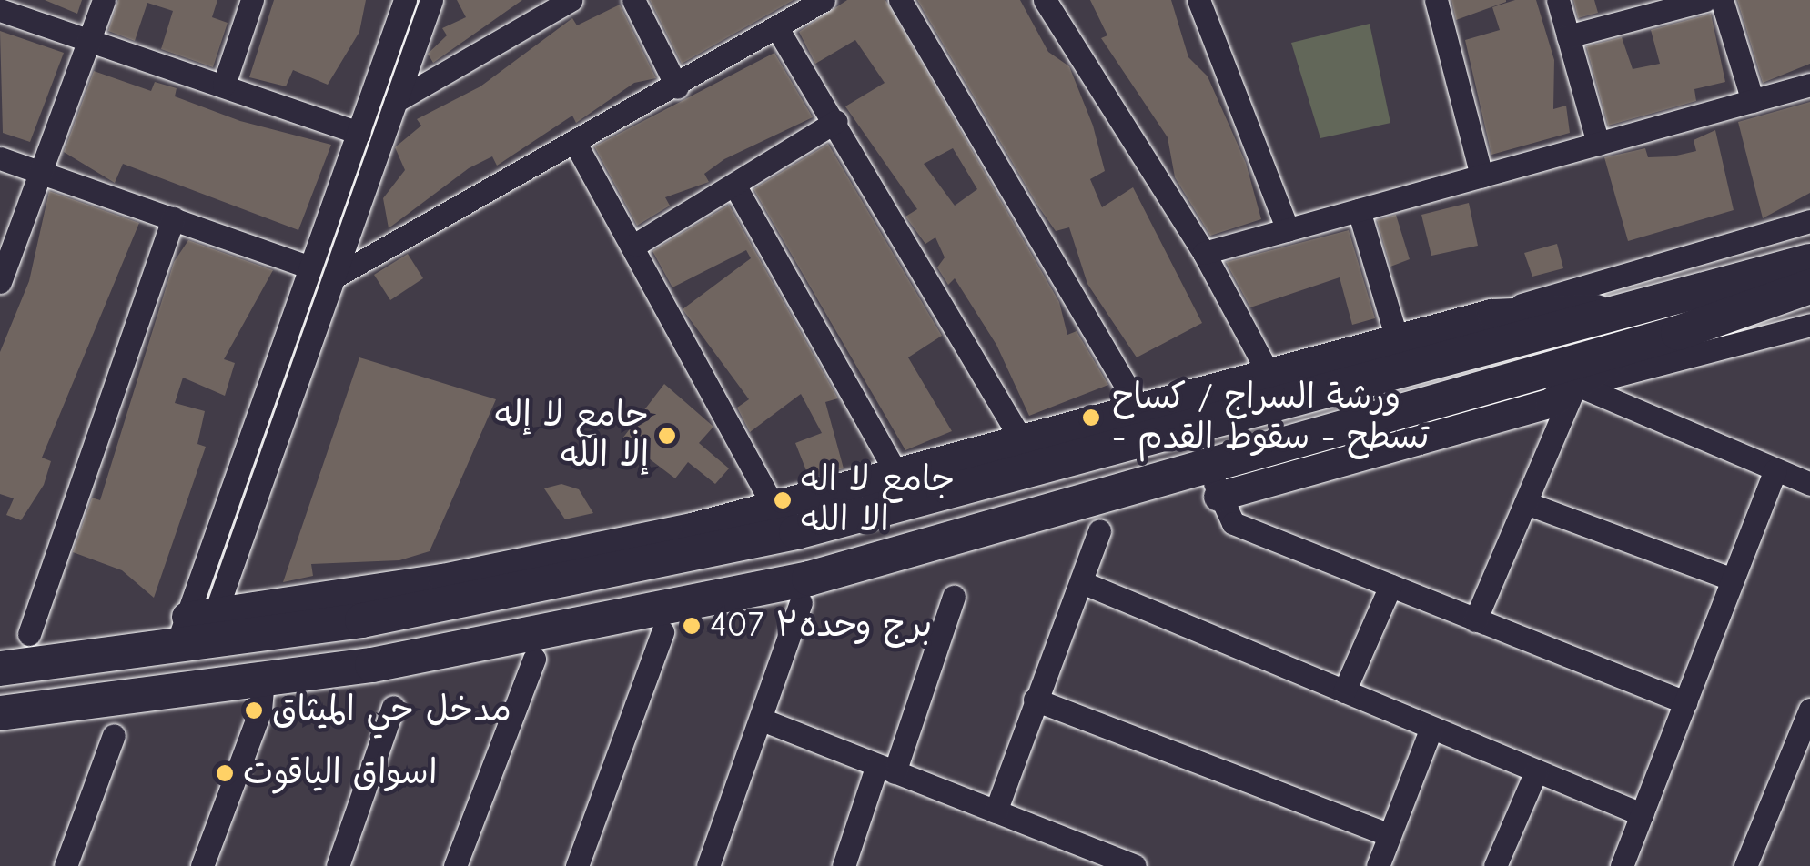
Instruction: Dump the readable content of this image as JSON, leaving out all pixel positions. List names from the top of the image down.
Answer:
{
  "places": [
    "ورشة السراج / كساح - تسطح - سقوط القدم",
    "جامع لا إله إلا الله",
    "جامع لا اله الا الله",
    "برج وحده٣ 407",
    "مدخل حي الميثاق",
    "اسواق الياقوت"
  ]
}
